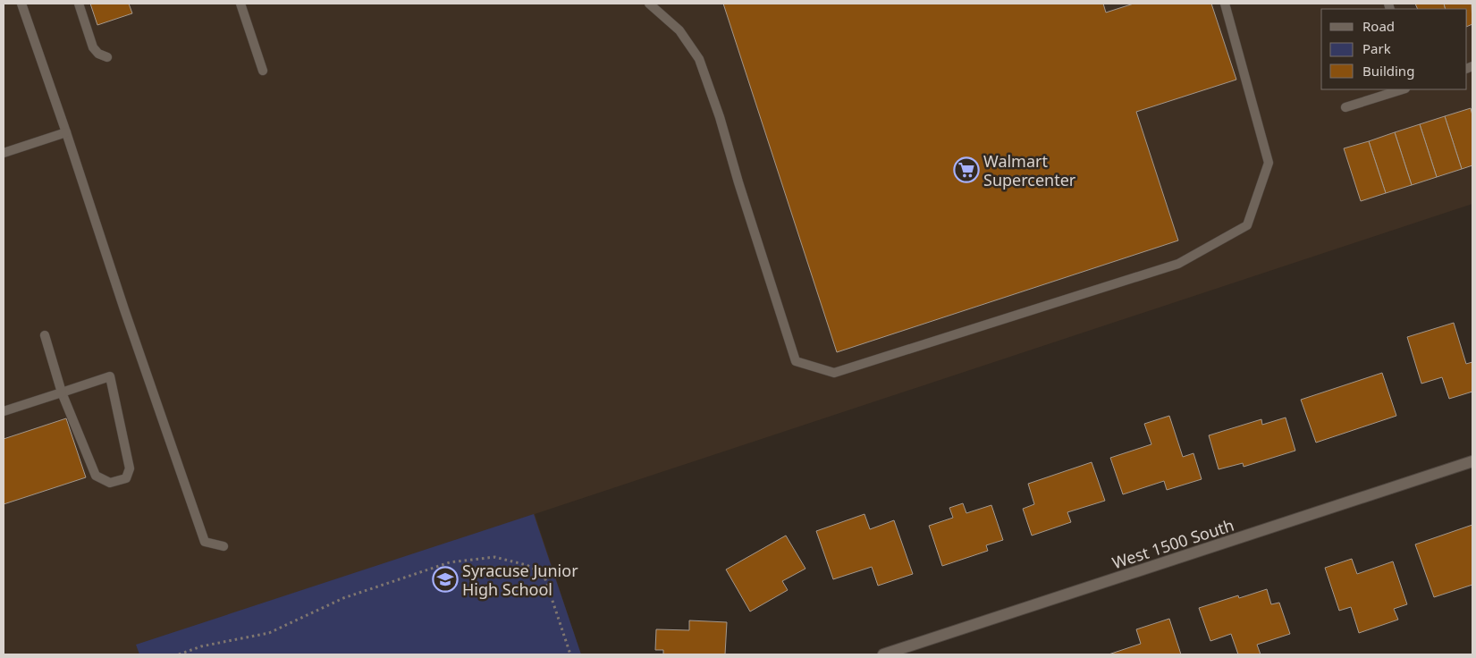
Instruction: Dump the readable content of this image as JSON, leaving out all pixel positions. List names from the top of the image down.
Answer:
{
  "streets": {
    "street": ["West 1500 South"]
  },
  "places": {
    "supermarket": ["Walmart Supercenter"],
    "school or university": ["Syracuse Junior High School"]
  },
  "legend": ["Road", "Park", "Building"]
}
